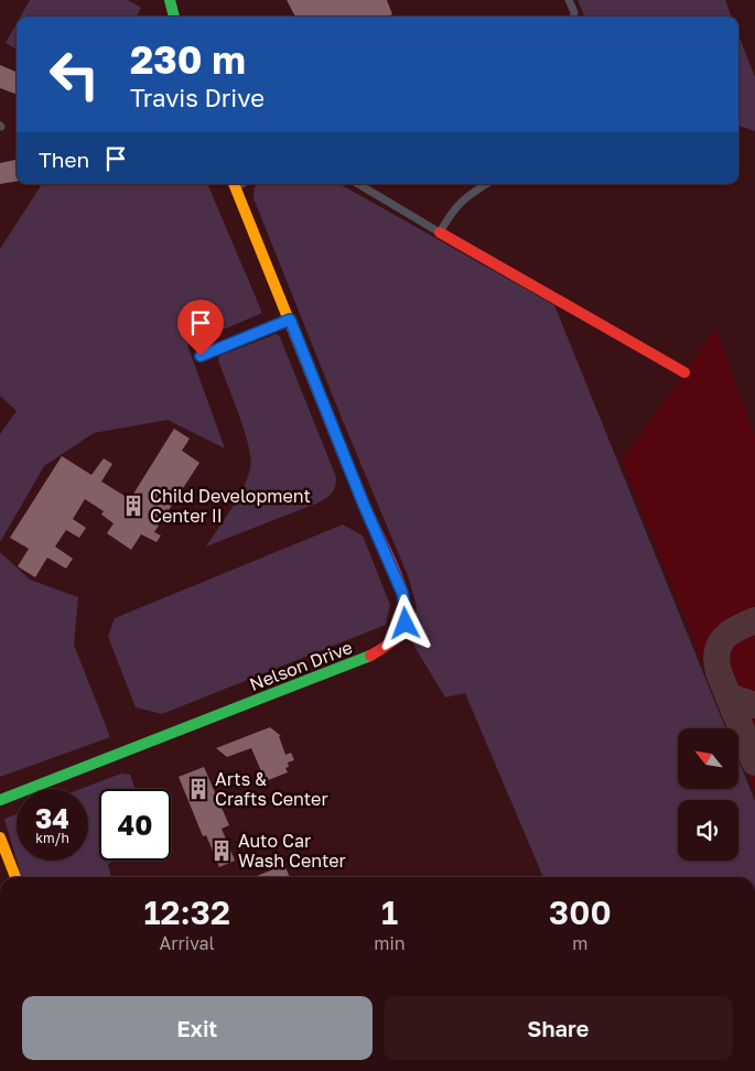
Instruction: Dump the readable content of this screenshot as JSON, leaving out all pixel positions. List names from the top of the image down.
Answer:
{
  "streets": {
    "street": ["Nelson Drive"]
  },
  "places": {
    "building": ["Child Development Center II", "Arts & Crafts Center", "Auto Car Wash Center"]
  },
  "north": "top left",
  "page": {
    "turn": ["230 m", "Travis Drive"],
    "then": "Then",
    "speed": "34 km/h",
    "limit": "40",
    "eta": [
      "12:32",
      "Arrival",
      "1",
      "min",
      "300",
      "m"
    ],
    "buttons": ["Exit", "Share"]
  }
}
